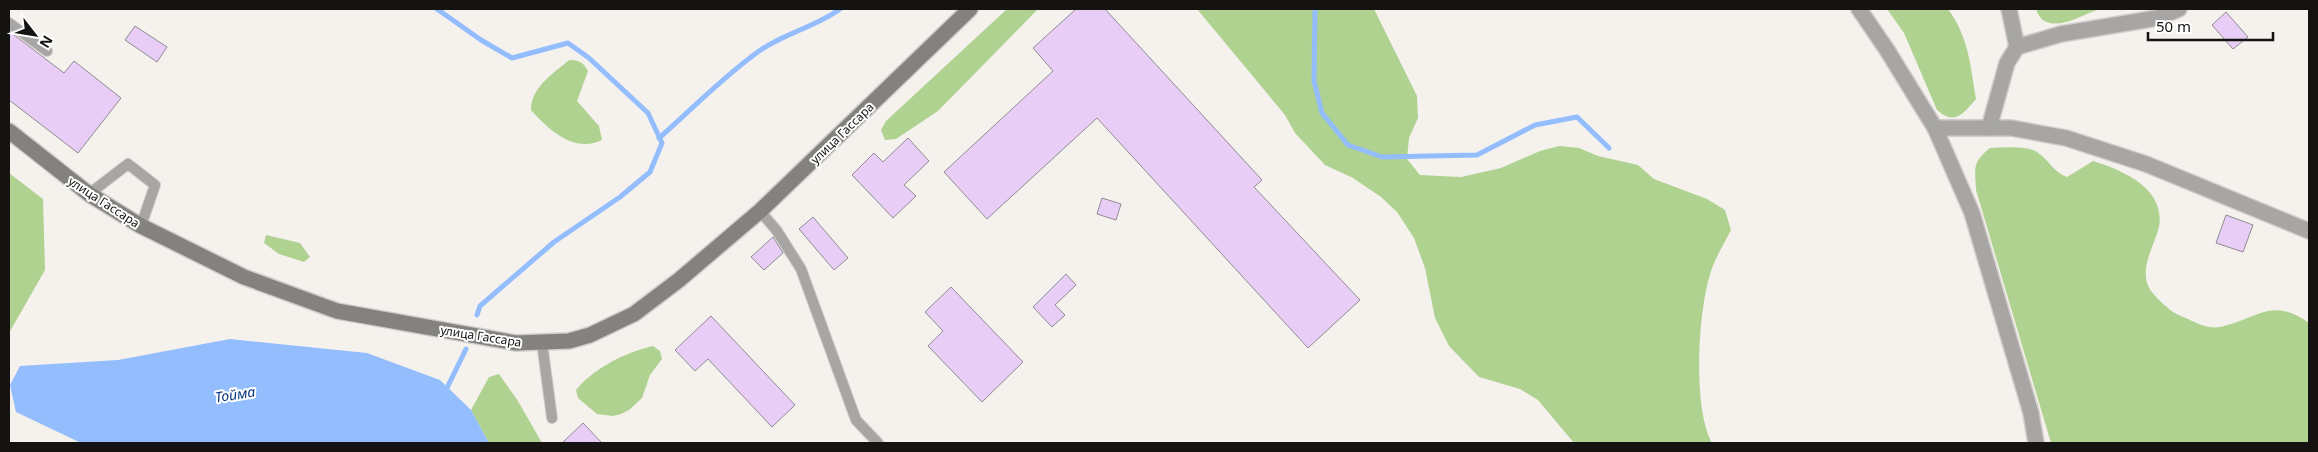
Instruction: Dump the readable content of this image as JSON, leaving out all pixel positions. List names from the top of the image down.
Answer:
{
  "streets": {
    "main road": ["улица Гассара"]
  },
  "water": ["Тойма"],
  "scale_bar": "50 m",
  "north": "bottom right"
}
